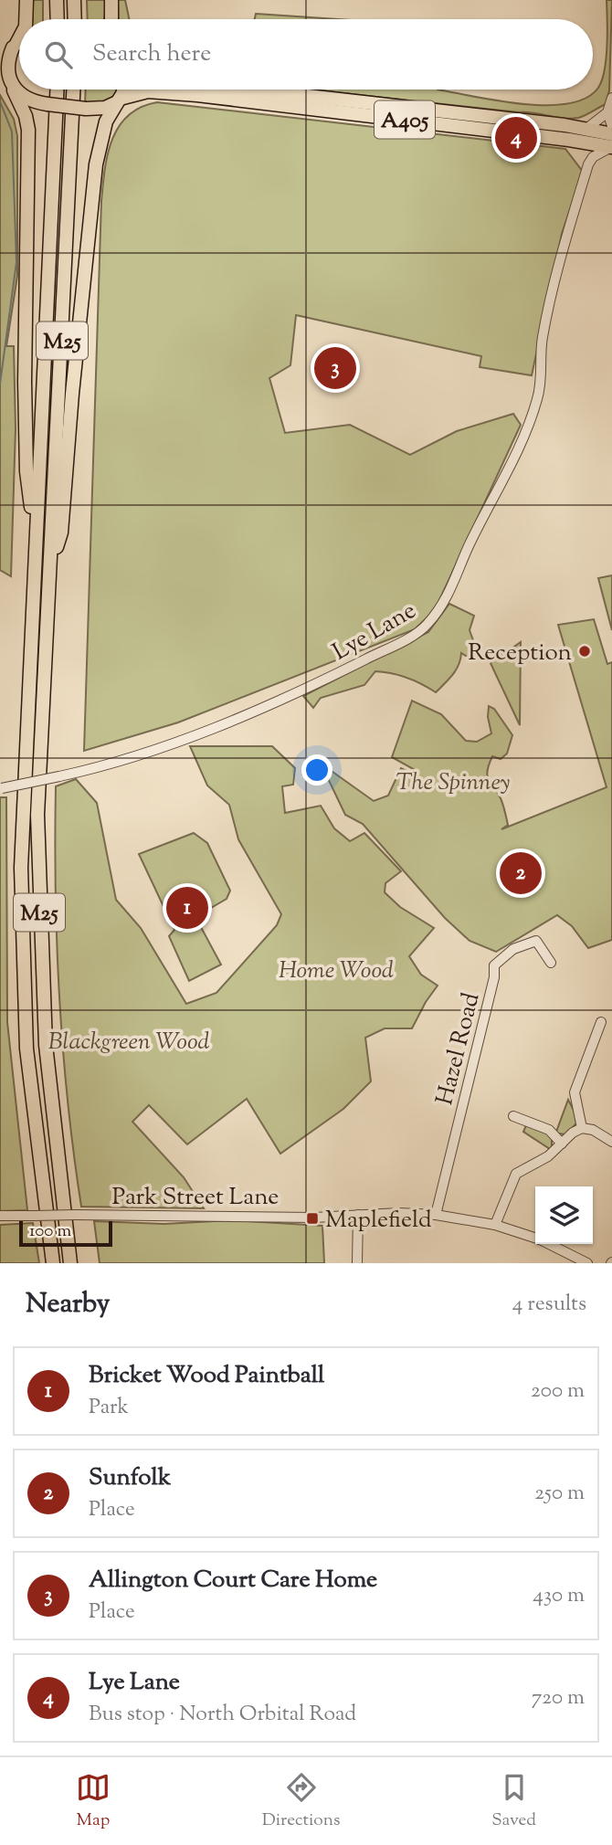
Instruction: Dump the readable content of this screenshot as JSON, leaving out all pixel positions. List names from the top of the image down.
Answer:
{
  "streets": {
    "highway": ["A405", "M25"],
    "street": ["Lye Lane", "Hazel Road", "Park Street Lane"]
  },
  "crossings": [
    ["A405", "M25"],
    ["Hazel Road", "Park Street Lane"]
  ],
  "parks": ["The Spinney", "Home Wood", "Blackgreen Wood"],
  "places": {
    "other": ["Reception"],
    "transit": ["Maplefield"]
  },
  "scale_bar": "100 m",
  "page": {
    "search": "Search here",
    "pins": [
      "4",
      "3",
      "2",
      "1"
    ],
    "scale": "100 m",
    "heading": ["Nearby", "4 results"],
    "list": [
      {
        "mark": "1",
        "name": "Bricket Wood Paintball",
        "note": "Park",
        "value": "200 m"
      },
      {
        "mark": "2",
        "name": "Sunfolk",
        "note": "Place",
        "value": "250 m"
      },
      {
        "mark": "3",
        "name": "Allington Court Care Home",
        "note": "Place",
        "value": "430 m"
      },
      {
        "mark": "4",
        "name": "Lye Lane",
        "note": "Bus stop · North Orbital Road",
        "value": "720 m"
      }
    ],
    "nav": ["Map", "Directions", "Saved"]
  }
}
